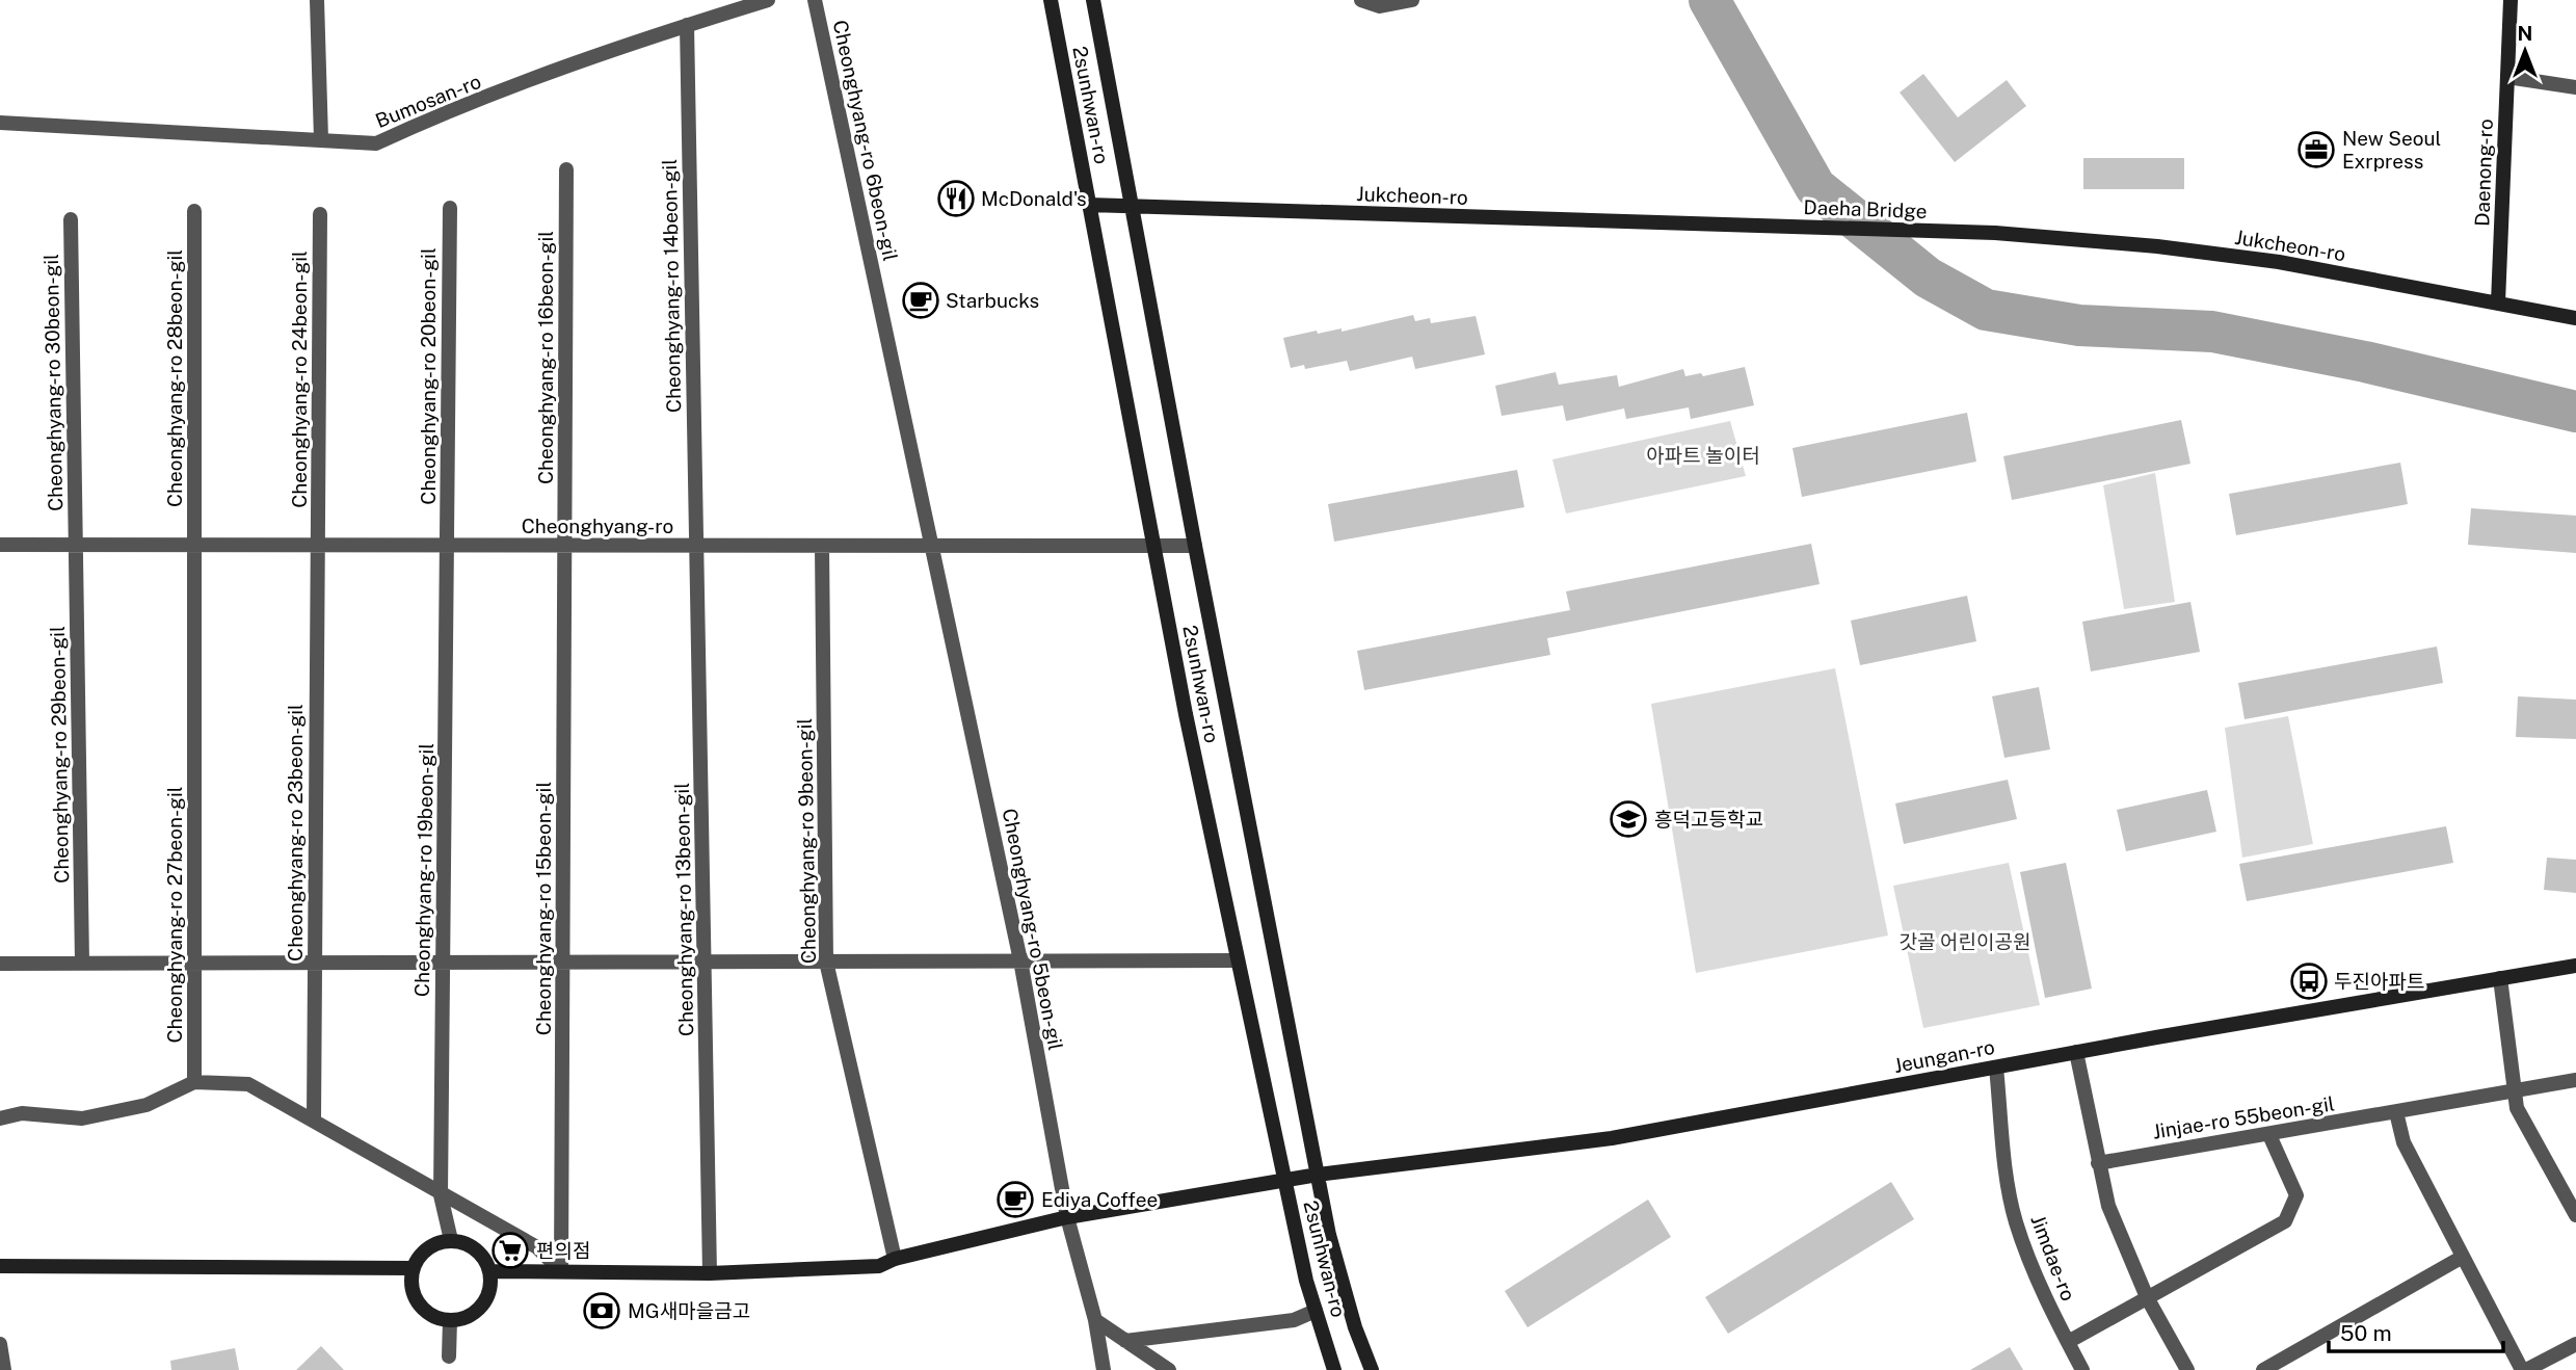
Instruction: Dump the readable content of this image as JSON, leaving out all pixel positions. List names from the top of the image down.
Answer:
{
  "streets": {
    "street": [
      "Bumosan-ro",
      "2sunhwan-ro",
      "Cheonghyang-ro 6beon-gil",
      "Daenong-ro",
      "Jukcheon-ro",
      "Daeha Bridge",
      "Cheonghyang-ro 14beon-gil",
      "Cheonghyang-ro 16beon-gil",
      "Cheonghyang-ro 20beon-gil",
      "Cheonghyang-ro 28beon-gil",
      "Cheonghyang-ro 24beon-gil",
      "Cheonghyang-ro 30beon-gil",
      "Cheonghyang-ro",
      "Cheonghyang-ro 29beon-gil",
      "Cheonghyang-ro 23beon-gil",
      "Cheonghyang-ro 9beon-gil",
      "Cheonghyang-ro 19beon-gil",
      "Cheonghyang-ro 15beon-gil",
      "Cheonghyang-ro 13beon-gil",
      "Cheonghyang-ro 27beon-gil",
      "Cheonghyang-ro 5beon-gil",
      "Jeungan-ro",
      "Jinjae-ro 55beon-gil",
      "Jimdae-ro"
    ]
  },
  "crossings": [
    ["Bumosan-ro", "Cheonghyang-ro 14beon-gil"],
    ["2sunhwan-ro", "Jukcheon-ro"],
    ["2sunhwan-ro", "Cheonghyang-ro"],
    ["2sunhwan-ro", "Jeungan-ro"],
    ["Cheonghyang-ro 6beon-gil", "Cheonghyang-ro"],
    ["Cheonghyang-ro 6beon-gil", "Cheonghyang-ro 5beon-gil"],
    ["Daenong-ro", "Jukcheon-ro"],
    ["Jukcheon-ro", "Daeha Bridge"],
    ["Cheonghyang-ro 14beon-gil", "Cheonghyang-ro"],
    ["Cheonghyang-ro 14beon-gil", "Cheonghyang-ro 13beon-gil"],
    ["Cheonghyang-ro 16beon-gil", "Cheonghyang-ro"],
    ["Cheonghyang-ro 16beon-gil", "Cheonghyang-ro 15beon-gil"],
    ["Cheonghyang-ro 20beon-gil", "Cheonghyang-ro"],
    ["Cheonghyang-ro 20beon-gil", "Cheonghyang-ro 19beon-gil"],
    ["Cheonghyang-ro 28beon-gil", "Cheonghyang-ro"],
    ["Cheonghyang-ro 28beon-gil", "Cheonghyang-ro 27beon-gil"],
    ["Cheonghyang-ro 24beon-gil", "Cheonghyang-ro"],
    ["Cheonghyang-ro 24beon-gil", "Cheonghyang-ro 23beon-gil"],
    ["Cheonghyang-ro 30beon-gil", "Cheonghyang-ro"],
    ["Cheonghyang-ro 30beon-gil", "Cheonghyang-ro 29beon-gil"],
    ["Cheonghyang-ro", "Cheonghyang-ro 29beon-gil"],
    ["Cheonghyang-ro", "Cheonghyang-ro 23beon-gil"],
    ["Cheonghyang-ro", "Cheonghyang-ro 9beon-gil"],
    ["Cheonghyang-ro", "Cheonghyang-ro 19beon-gil"],
    ["Cheonghyang-ro", "Cheonghyang-ro 15beon-gil"],
    ["Cheonghyang-ro", "Cheonghyang-ro 13beon-gil"],
    ["Cheonghyang-ro", "Cheonghyang-ro 27beon-gil"],
    ["Cheonghyang-ro", "Cheonghyang-ro 5beon-gil"],
    ["Cheonghyang-ro 9beon-gil", "Jeungan-ro"],
    ["Cheonghyang-ro 19beon-gil", "Jeungan-ro"],
    ["Cheonghyang-ro 15beon-gil", "Jeungan-ro"],
    ["Cheonghyang-ro 13beon-gil", "Jeungan-ro"],
    ["Cheonghyang-ro 5beon-gil", "Jeungan-ro"],
    ["Jeungan-ro", "Jimdae-ro"]
  ],
  "parks": ["아파트 놀이터", "갓골 어린이공원"],
  "places": {
    "office": ["New Seoul Exrpress"],
    "restaurant": ["McDonald's"],
    "cafe": ["Starbucks", "Ediya Coffee"],
    "school or university": ["흥덕고등학교"],
    "bus stop": ["두진아파트"],
    "supermarket": ["편의점"],
    "bank": ["MG새마을금고"]
  },
  "scale_bar": "50 m",
  "north": "top"
}
